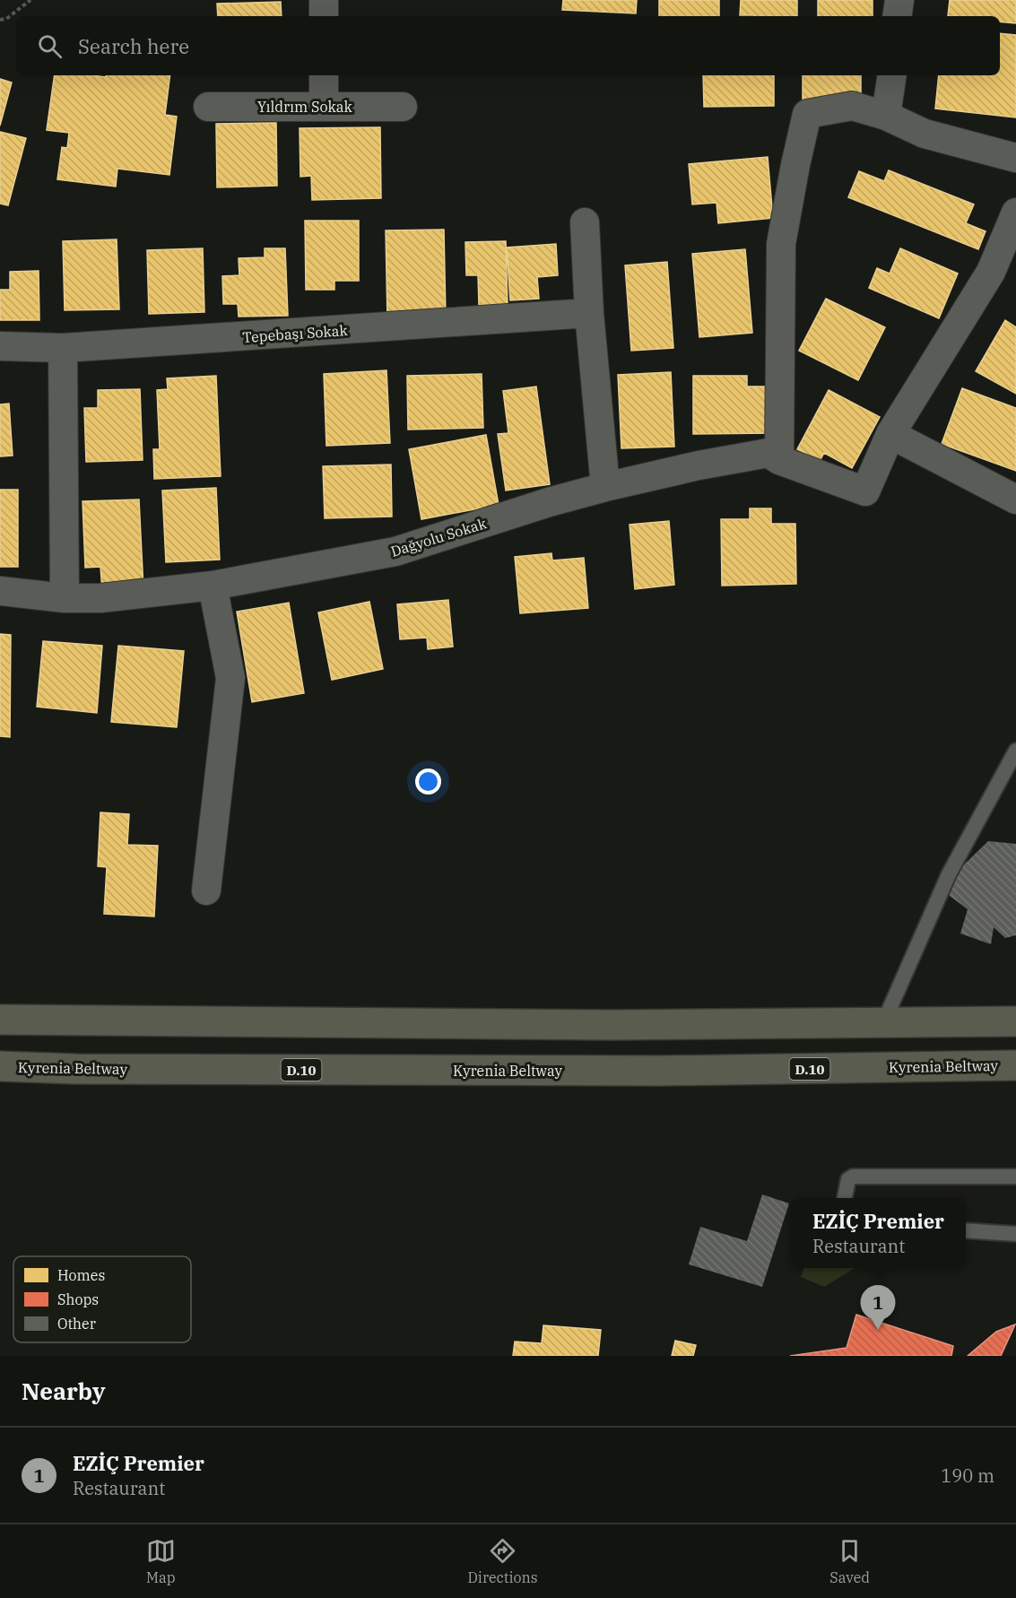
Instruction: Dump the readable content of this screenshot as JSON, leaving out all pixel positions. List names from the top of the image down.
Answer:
{
  "streets": {
    "highway": ["Kyrenia Beltway", "D.10"],
    "street": ["Yıldrım Sokak", "Tepebaşı Sokak", "Dağyolu Sokak"]
  },
  "legend": ["Homes", "Shops", "Other"],
  "page": {
    "search": "Search here",
    "popup": ["EZİÇ Premier", "Restaurant"],
    "pins": "1",
    "heading": "Nearby",
    "list": [
      {
        "mark": "1",
        "name": "EZİÇ Premier",
        "note": "Restaurant",
        "value": "190 m"
      }
    ],
    "nav": ["Map", "Directions", "Saved"]
  }
}
